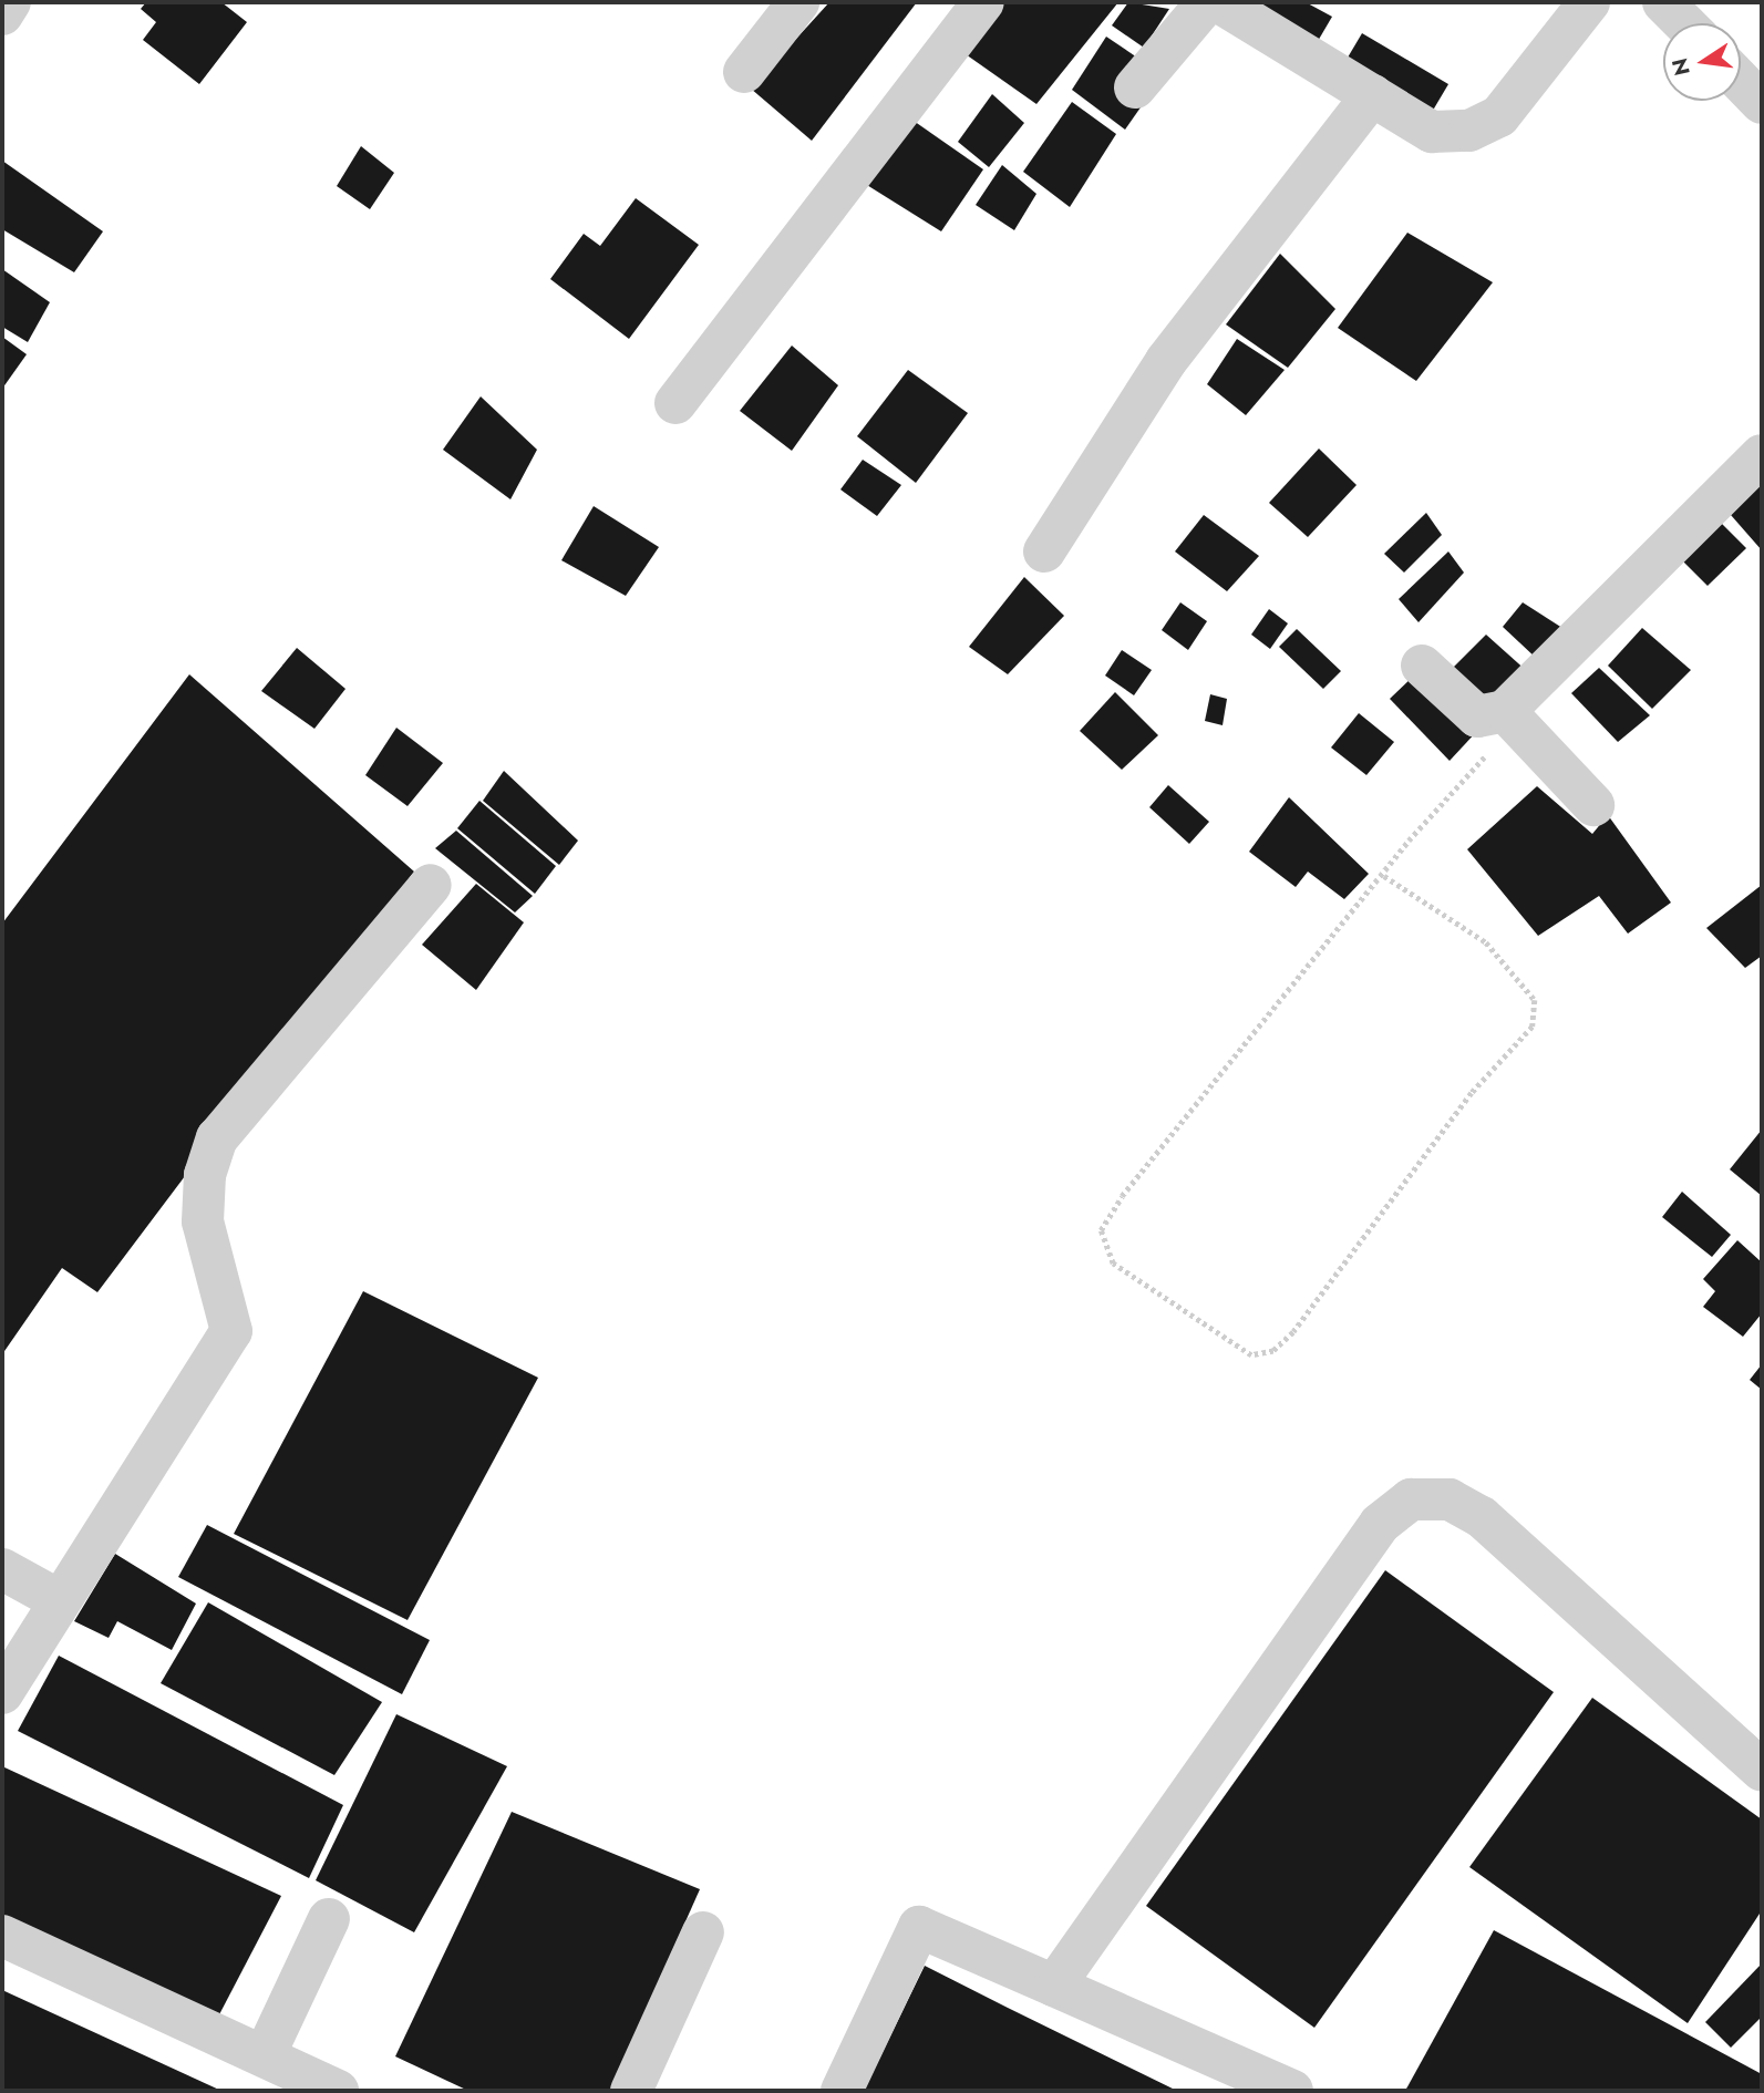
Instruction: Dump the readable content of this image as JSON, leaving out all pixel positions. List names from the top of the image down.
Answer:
{
  "north": "left"
}
